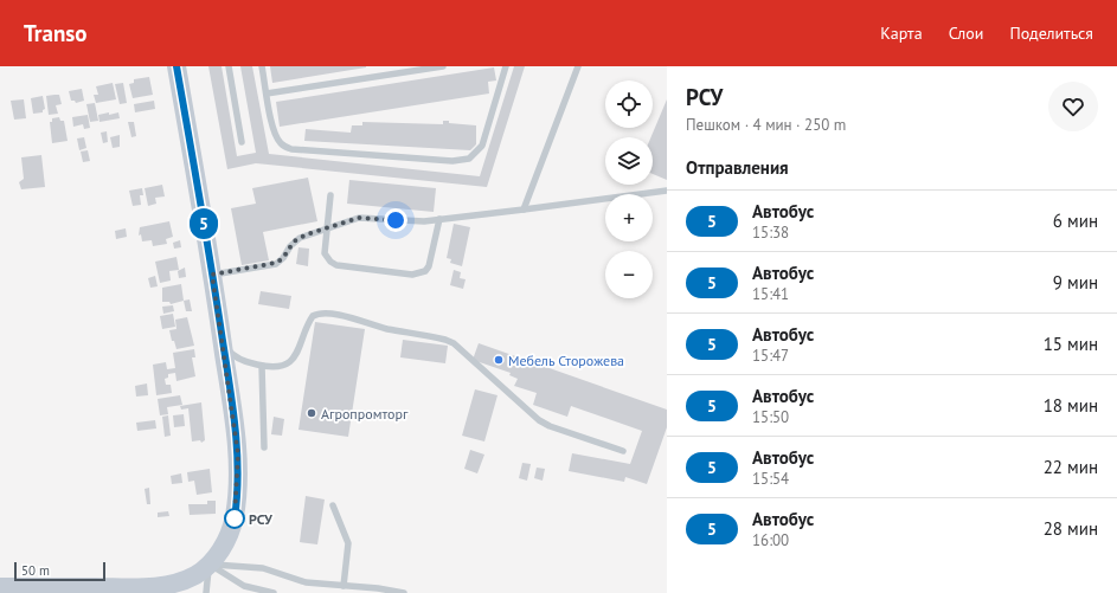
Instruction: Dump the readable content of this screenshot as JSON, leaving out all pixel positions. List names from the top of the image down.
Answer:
{
  "places": ["Мебель Сторожева", "Агропромторг", "РСУ"],
  "lines": ["bus line 5"],
  "scale_bar": "50 m",
  "page": {
    "header": "Transo",
    "nav": ["Карта", "Слои", "Поделиться"],
    "on_map": "5",
    "heading": [
      ["РСУ", "Пешком · 4 мин · 250 m"],
      "Отправления"
    ],
    "map_buttons": ["+", "−"],
    "list": [
      {
        "mark": "5",
        "name": "Автобус",
        "note": "15:38",
        "value": "6 мин"
      },
      {
        "mark": "5",
        "name": "Автобус",
        "note": "15:41",
        "value": "9 мин"
      },
      {
        "mark": "5",
        "name": "Автобус",
        "note": "15:47",
        "value": "15 мин"
      },
      {
        "mark": "5",
        "name": "Автобус",
        "note": "15:50",
        "value": "18 мин"
      },
      {
        "mark": "5",
        "name": "Автобус",
        "note": "15:54",
        "value": "22 мин"
      },
      {
        "mark": "5",
        "name": "Автобус",
        "note": "16:00",
        "value": "28 мин"
      }
    ],
    "scale": "50 m"
  }
}
